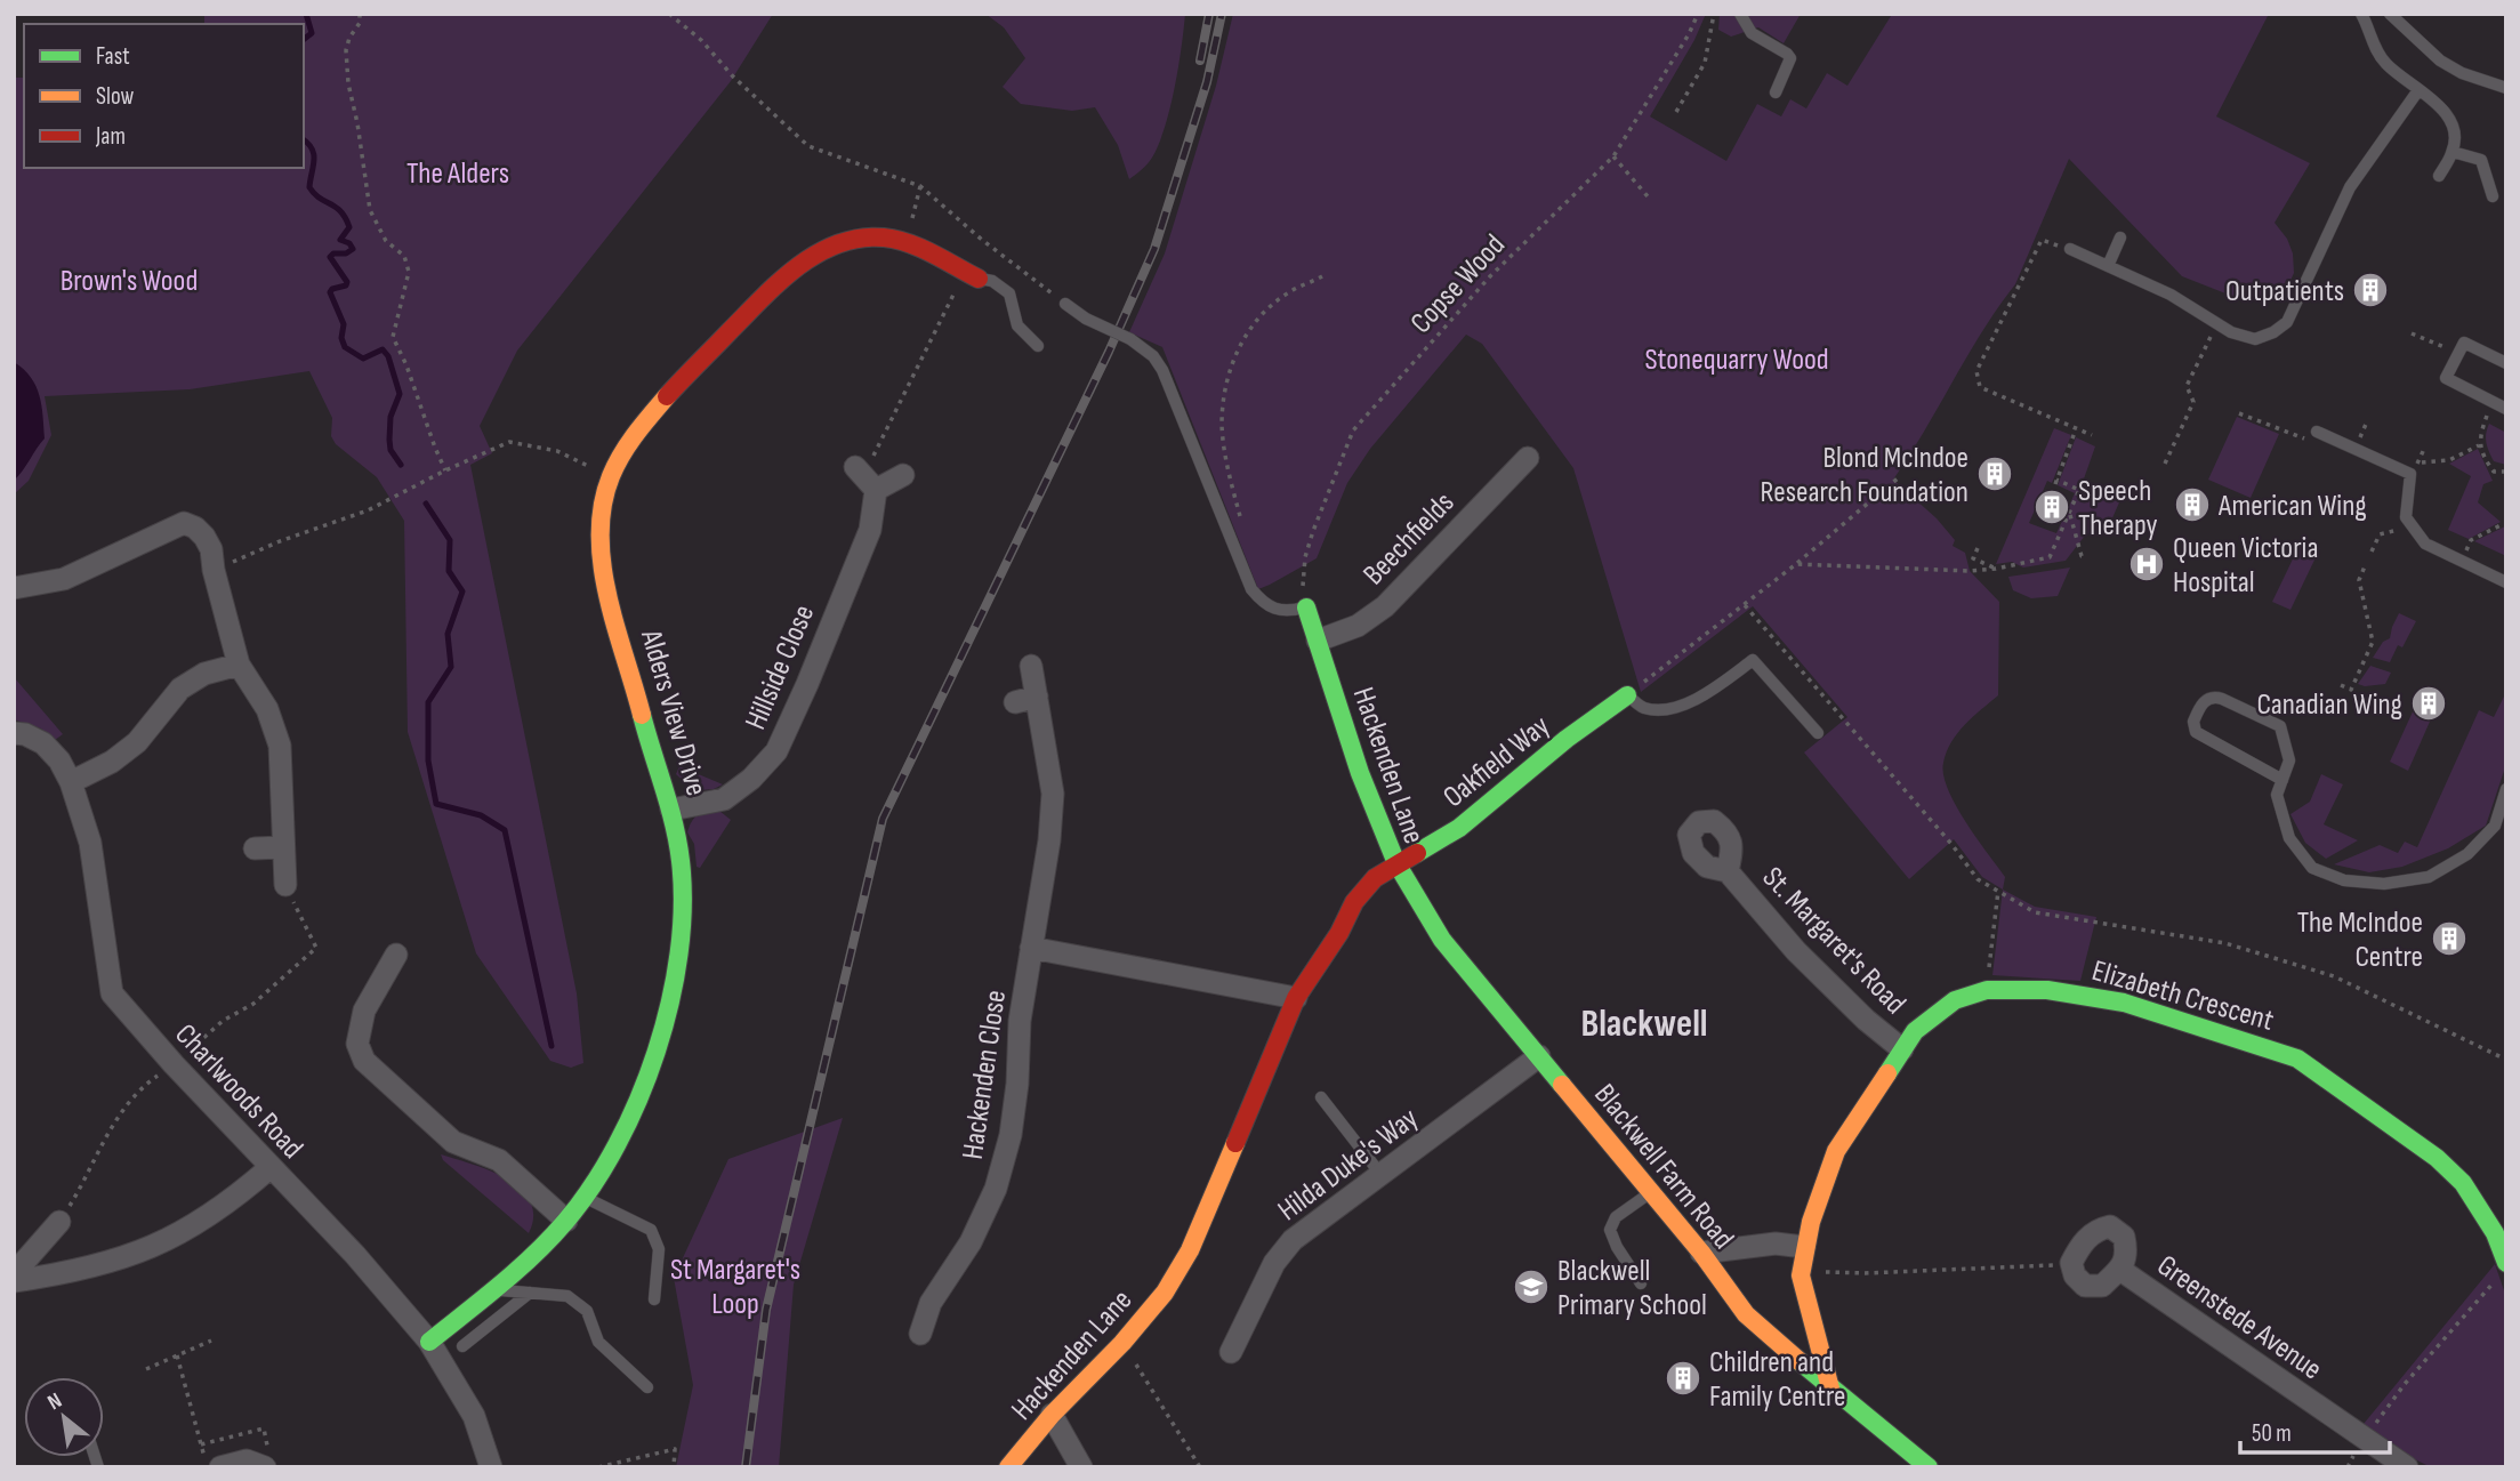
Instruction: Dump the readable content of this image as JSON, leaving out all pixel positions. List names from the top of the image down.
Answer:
{
  "streets": {
    "street": [
      "Beechfields",
      "Hillside Close",
      "Alders View Drive",
      "Oakfield Way",
      "Hackenden Lane",
      "St. Margaret's Road",
      "Elizabeth Crescent",
      "Hackenden Close",
      "Charlwoods Road",
      "Hilda Duke's Way",
      "Blackwell Farm Road",
      "Greenstede Avenue"
    ],
    "path": ["Copse Wood"]
  },
  "crossings": [
    ["Copse Wood", "Hackenden Lane"],
    ["Beechfields", "Hackenden Lane"],
    ["Hillside Close", "Alders View Drive"],
    ["Alders View Drive", "Charlwoods Road"],
    ["Oakfield Way", "Hackenden Lane"],
    ["Oakfield Way", "Blackwell Farm Road"],
    ["Hackenden Lane", "Blackwell Farm Road"],
    ["St. Margaret's Road", "Elizabeth Crescent"],
    ["Elizabeth Crescent", "Blackwell Farm Road"],
    ["Hilda Duke's Way", "Blackwell Farm Road"]
  ],
  "districts": ["Blackwell"],
  "parks": [
    "The Alders",
    "Brown's Wood",
    "Stonequarry Wood",
    "St Margaret's Loop"
  ],
  "places": {
    "building": [
      "Outpatients",
      "Blond McIndoe Research Foundation",
      "American Wing",
      "Speech Therapy",
      "Canadian Wing",
      "The McIndoe Centre",
      "Children and Family Centre"
    ],
    "hospital": ["Queen Victoria Hospital"],
    "school or university": ["Blackwell Primary School"]
  },
  "legend": ["Fast", "Slow", "Jam"],
  "scale_bar": "50 m",
  "north": "top left"
}
